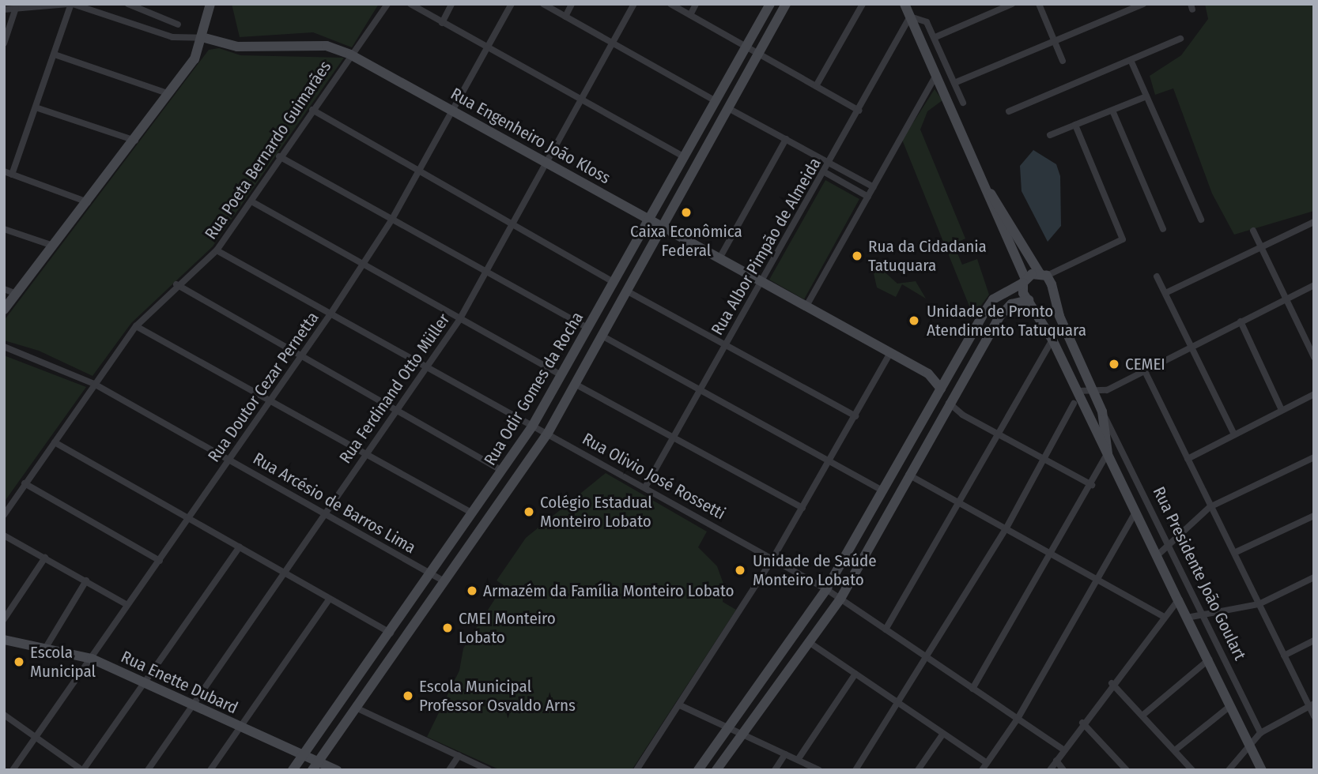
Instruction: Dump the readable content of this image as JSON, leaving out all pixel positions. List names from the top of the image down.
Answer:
{
  "streets": {
    "street": [
      "Rua Engenheiro João Kloss",
      "Rua Poeta Bernardo Guimarães",
      "Rua Albor Pimpão de Almeida",
      "Rua Doutor Cezar Pernetta",
      "Rua Ferdinand Otto Müller",
      "Rua Odir Gomes da Rocha",
      "Rua Olivio José Rossetti",
      "Rua Arcésio de Barros Lima",
      "Rua Presidente João Goulart",
      "Rua Enette Dubard"
    ]
  },
  "crossings": [
    ["Rua Engenheiro João Kloss", "Rua Poeta Bernardo Guimarães"],
    ["Rua Engenheiro João Kloss", "Rua Albor Pimpão de Almeida"],
    ["Rua Engenheiro João Kloss", "Rua Doutor Cezar Pernetta"],
    ["Rua Engenheiro João Kloss", "Rua Ferdinand Otto Müller"],
    ["Rua Engenheiro João Kloss", "Rua Odir Gomes da Rocha"],
    ["Rua Poeta Bernardo Guimarães", "Rua Olivio José Rossetti"],
    ["Rua Poeta Bernardo Guimarães", "Rua Arcésio de Barros Lima"],
    ["Rua Albor Pimpão de Almeida", "Rua Olivio José Rossetti"],
    ["Rua Albor Pimpão de Almeida", "Rua Presidente João Goulart"],
    ["Rua Doutor Cezar Pernetta", "Rua Olivio José Rossetti"],
    ["Rua Doutor Cezar Pernetta", "Rua Arcésio de Barros Lima"],
    ["Rua Doutor Cezar Pernetta", "Rua Enette Dubard"],
    ["Rua Ferdinand Otto Müller", "Rua Olivio José Rossetti"],
    ["Rua Ferdinand Otto Müller", "Rua Arcésio de Barros Lima"],
    ["Rua Ferdinand Otto Müller", "Rua Enette Dubard"],
    ["Rua Odir Gomes da Rocha", "Rua Olivio José Rossetti"],
    ["Rua Odir Gomes da Rocha", "Rua Arcésio de Barros Lima"],
    ["Rua Odir Gomes da Rocha", "Rua Enette Dubard"]
  ],
  "places": [
    "Caixa Econômica Federal",
    "Rua da Cidadania Tatuquara",
    "Unidade de Pronto Atendimento Tatuquara",
    "CEMEI",
    "Colégio Estadual Monteiro Lobato",
    "Unidade de Saúde Monteiro Lobato",
    "Armazém da Família Monteiro Lobato",
    "CMEI Monteiro Lobato",
    "Escola Municipal",
    "Escola Municipal Professor Osvaldo Arns"
  ]
}
